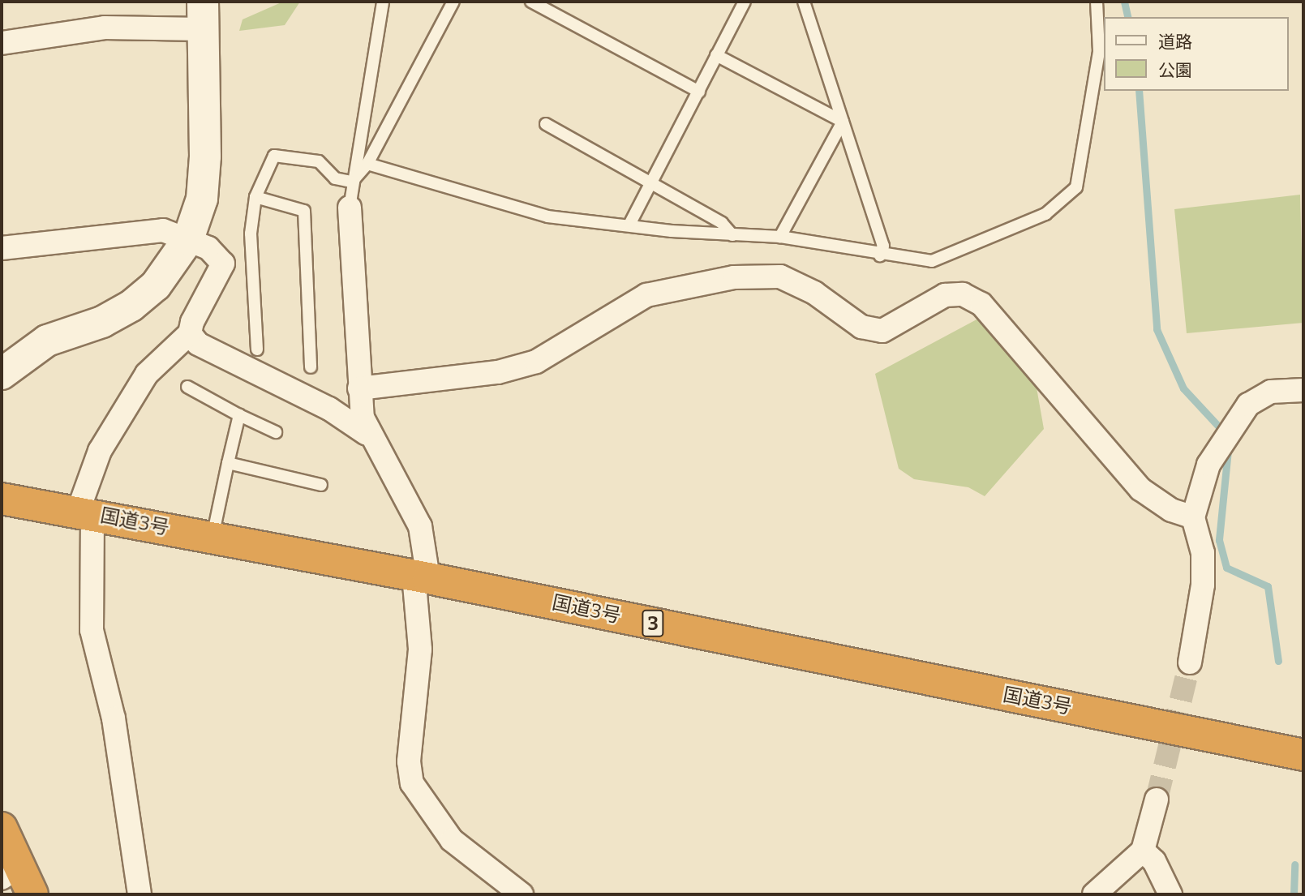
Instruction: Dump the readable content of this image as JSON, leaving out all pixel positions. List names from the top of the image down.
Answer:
{
  "streets": {
    "highway": ["国道3号", "3"]
  },
  "legend": ["道路", "公園"]
}
